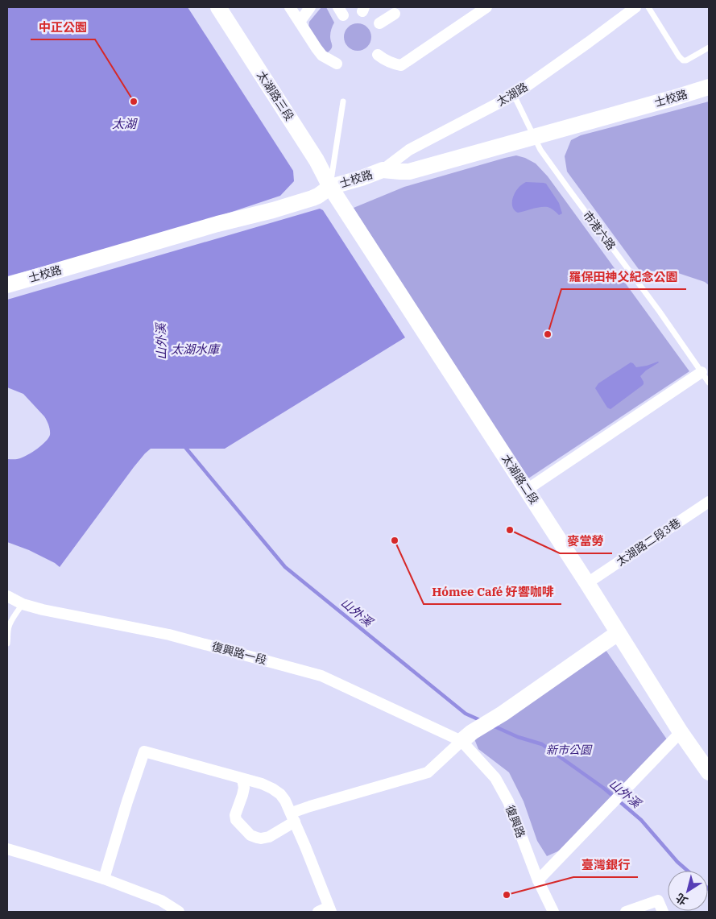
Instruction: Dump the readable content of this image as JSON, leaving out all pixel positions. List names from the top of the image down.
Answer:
{
  "streets": {
    "street": [
      "太湖路",
      "太湖路三段",
      "士校路",
      "太湖路二段",
      "太湖路二段3巷",
      "復興路一段",
      "復興路"
    ],
    "lane": ["市港六路"]
  },
  "crossings": [
    ["太湖路", "士校路"],
    ["太湖路", "市港六路"],
    ["太湖路三段", "士校路"],
    ["太湖路三段", "太湖路二段"],
    ["士校路", "市港六路"],
    ["士校路", "太湖路二段"],
    ["太湖路二段", "太湖路二段3巷"],
    ["復興路一段", "復興路"]
  ],
  "water": ["太湖", "山外溪", "太湖水庫"],
  "parks": ["新市公園"],
  "places": [
    "中正公園",
    "羅保田神父紀念公園",
    "麥當勞",
    "Hómee Café 好響咖啡",
    "臺灣銀行"
  ],
  "north": "bottom left"
}
